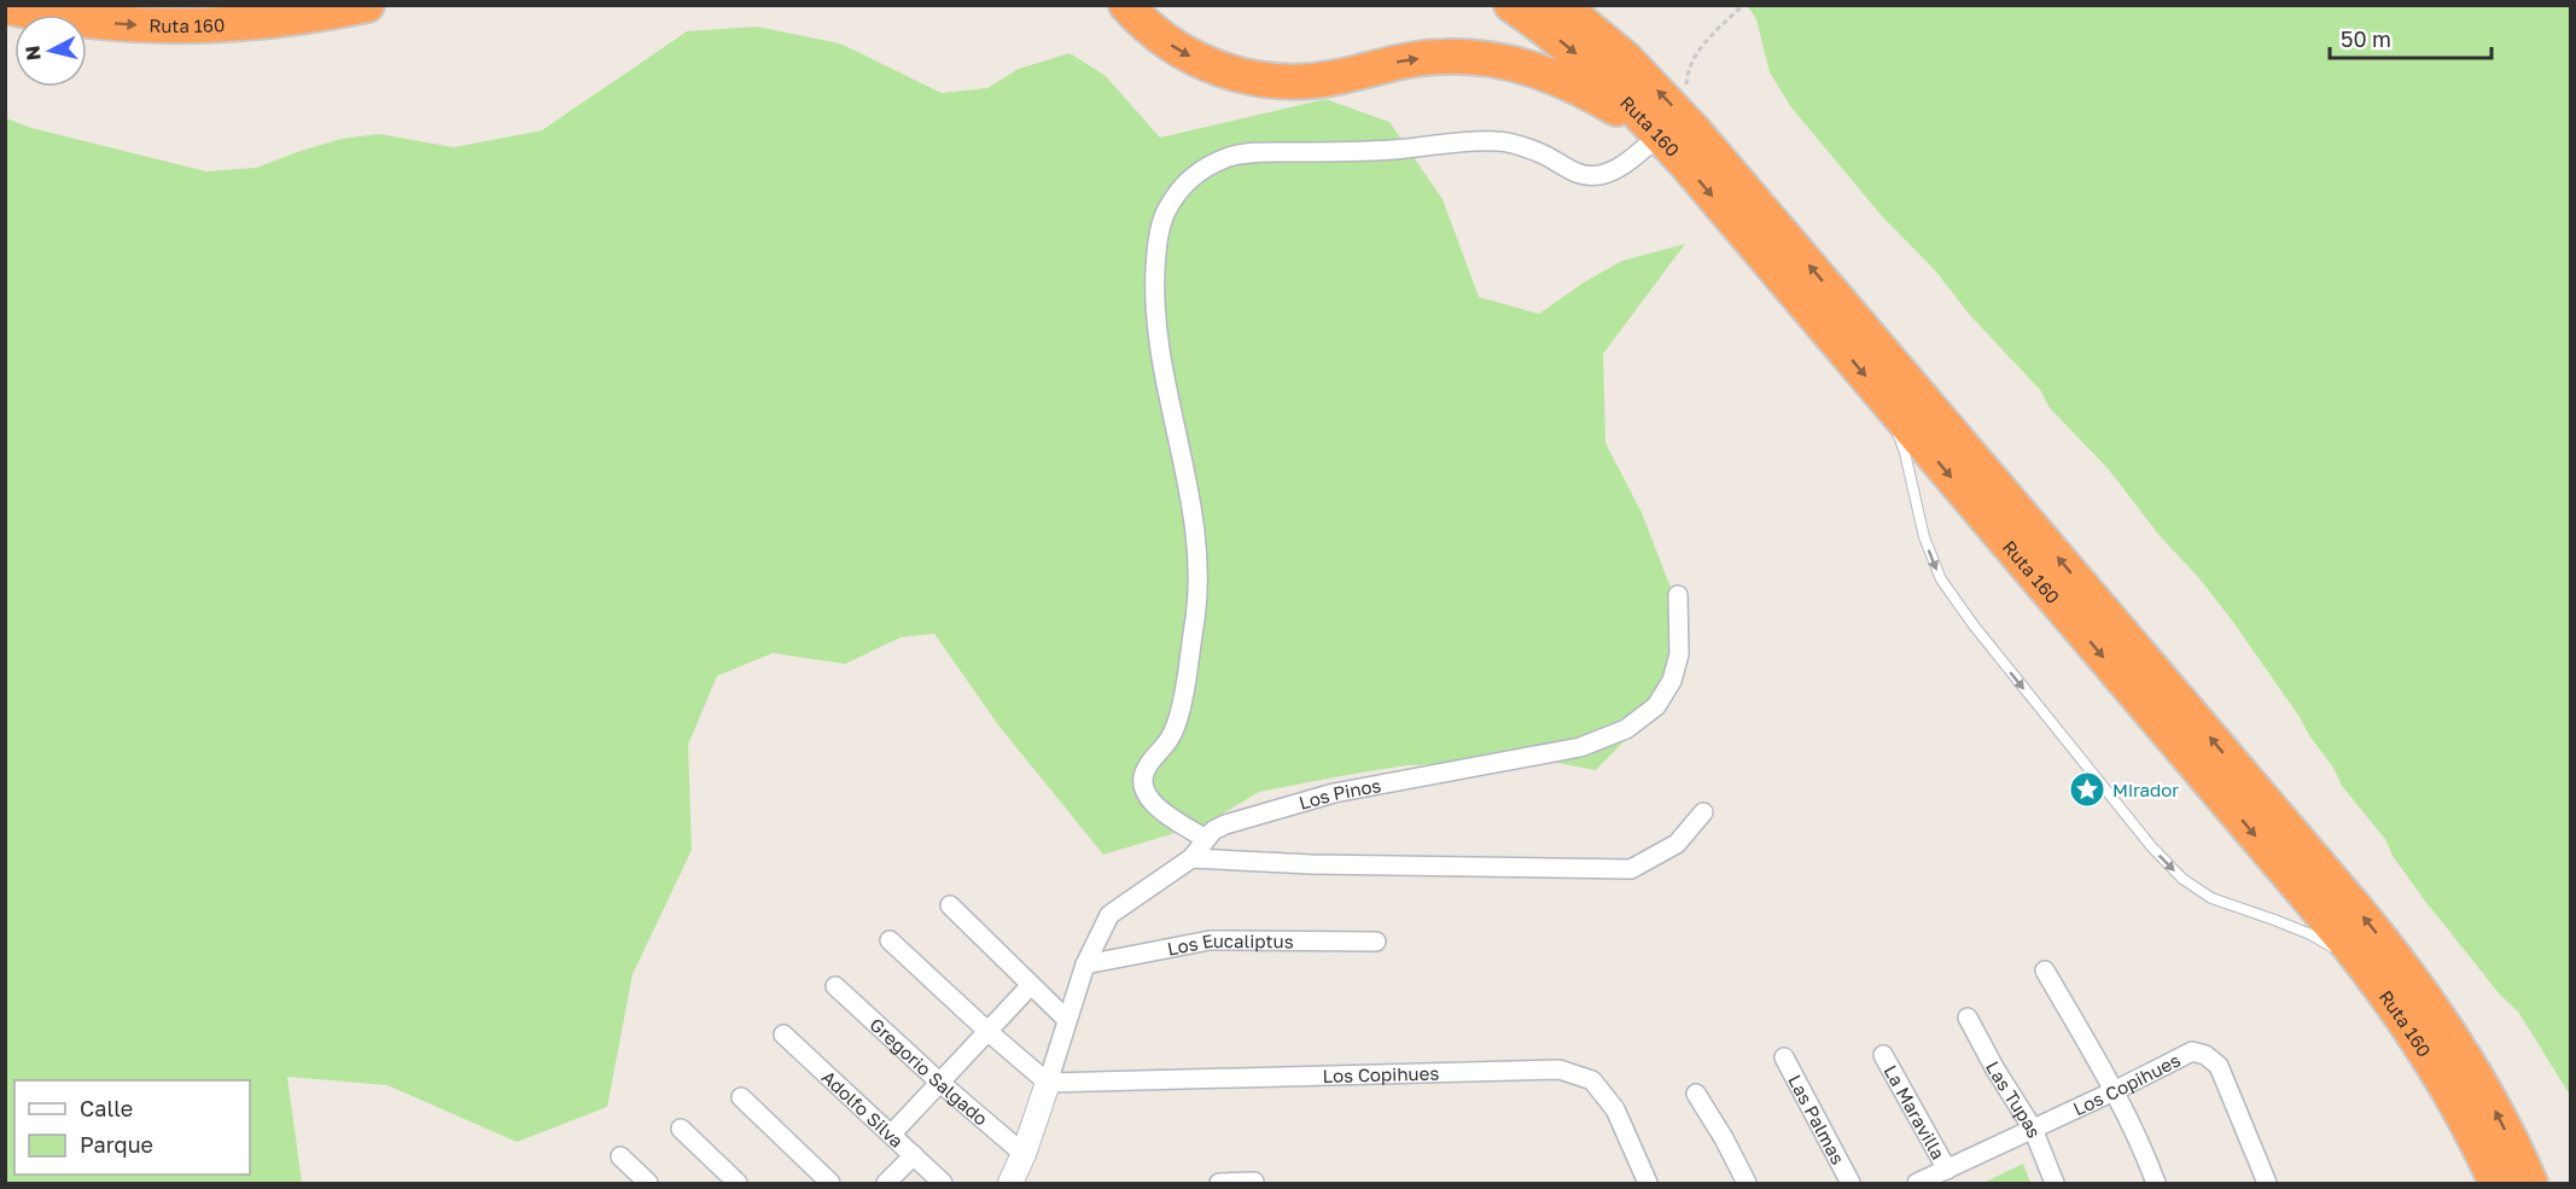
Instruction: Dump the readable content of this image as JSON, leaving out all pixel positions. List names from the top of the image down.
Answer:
{
  "streets": {
    "highway": ["Ruta 160"],
    "street": [
      "Los Pinos",
      "Los Eucaliptus",
      "Gregorio Salgado",
      "Los Copihues",
      "Las Tupas",
      "Adolfo Silva",
      "La Maravilla",
      "Las Palmas"
    ]
  },
  "crossings": [
    ["Los Pinos", "Los Eucaliptus"],
    ["Los Pinos", "Los Copihues"],
    ["Los Copihues", "Las Tupas"],
    ["Los Copihues", "La Maravilla"]
  ],
  "places": {
    "place": ["Mirador"]
  },
  "legend": ["Calle", "Parque"],
  "scale_bar": "50 m",
  "north": "left"
}
